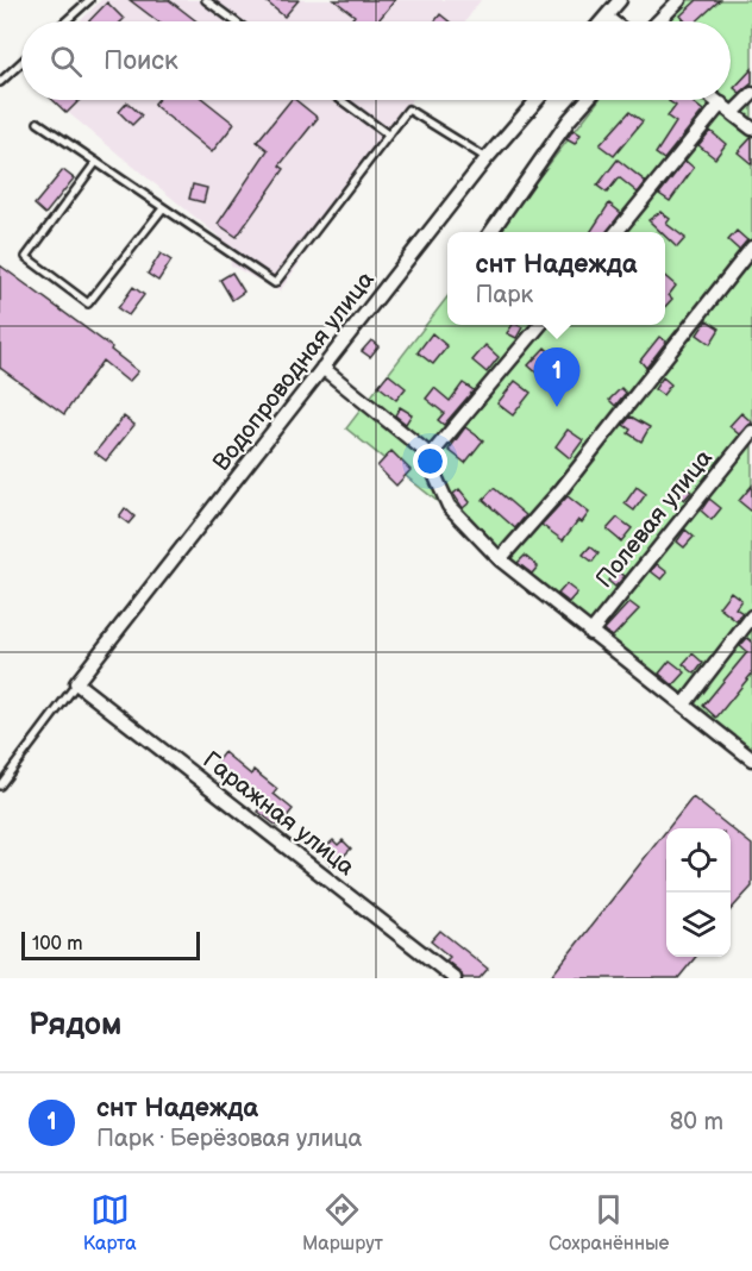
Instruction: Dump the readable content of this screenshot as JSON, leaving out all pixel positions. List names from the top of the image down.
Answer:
{
  "streets": {
    "street": ["Водопроводная улица", "Полевая улица", "Гаражная улица"]
  },
  "crossings": [
    ["Водопроводная улица", "Гаражная улица"]
  ],
  "scale_bar": "100 m",
  "page": {
    "search": "Поиск",
    "popup": ["снт Надежда", "Парк"],
    "pins": "1",
    "scale": "100 m",
    "heading": "Рядом",
    "list": [
      {
        "mark": "1",
        "name": "снт Надежда",
        "note": "Парк · Берёзовая улица",
        "value": "80 m"
      }
    ],
    "nav": ["Карта", "Маршрут", "Сохранённые"]
  }
}
